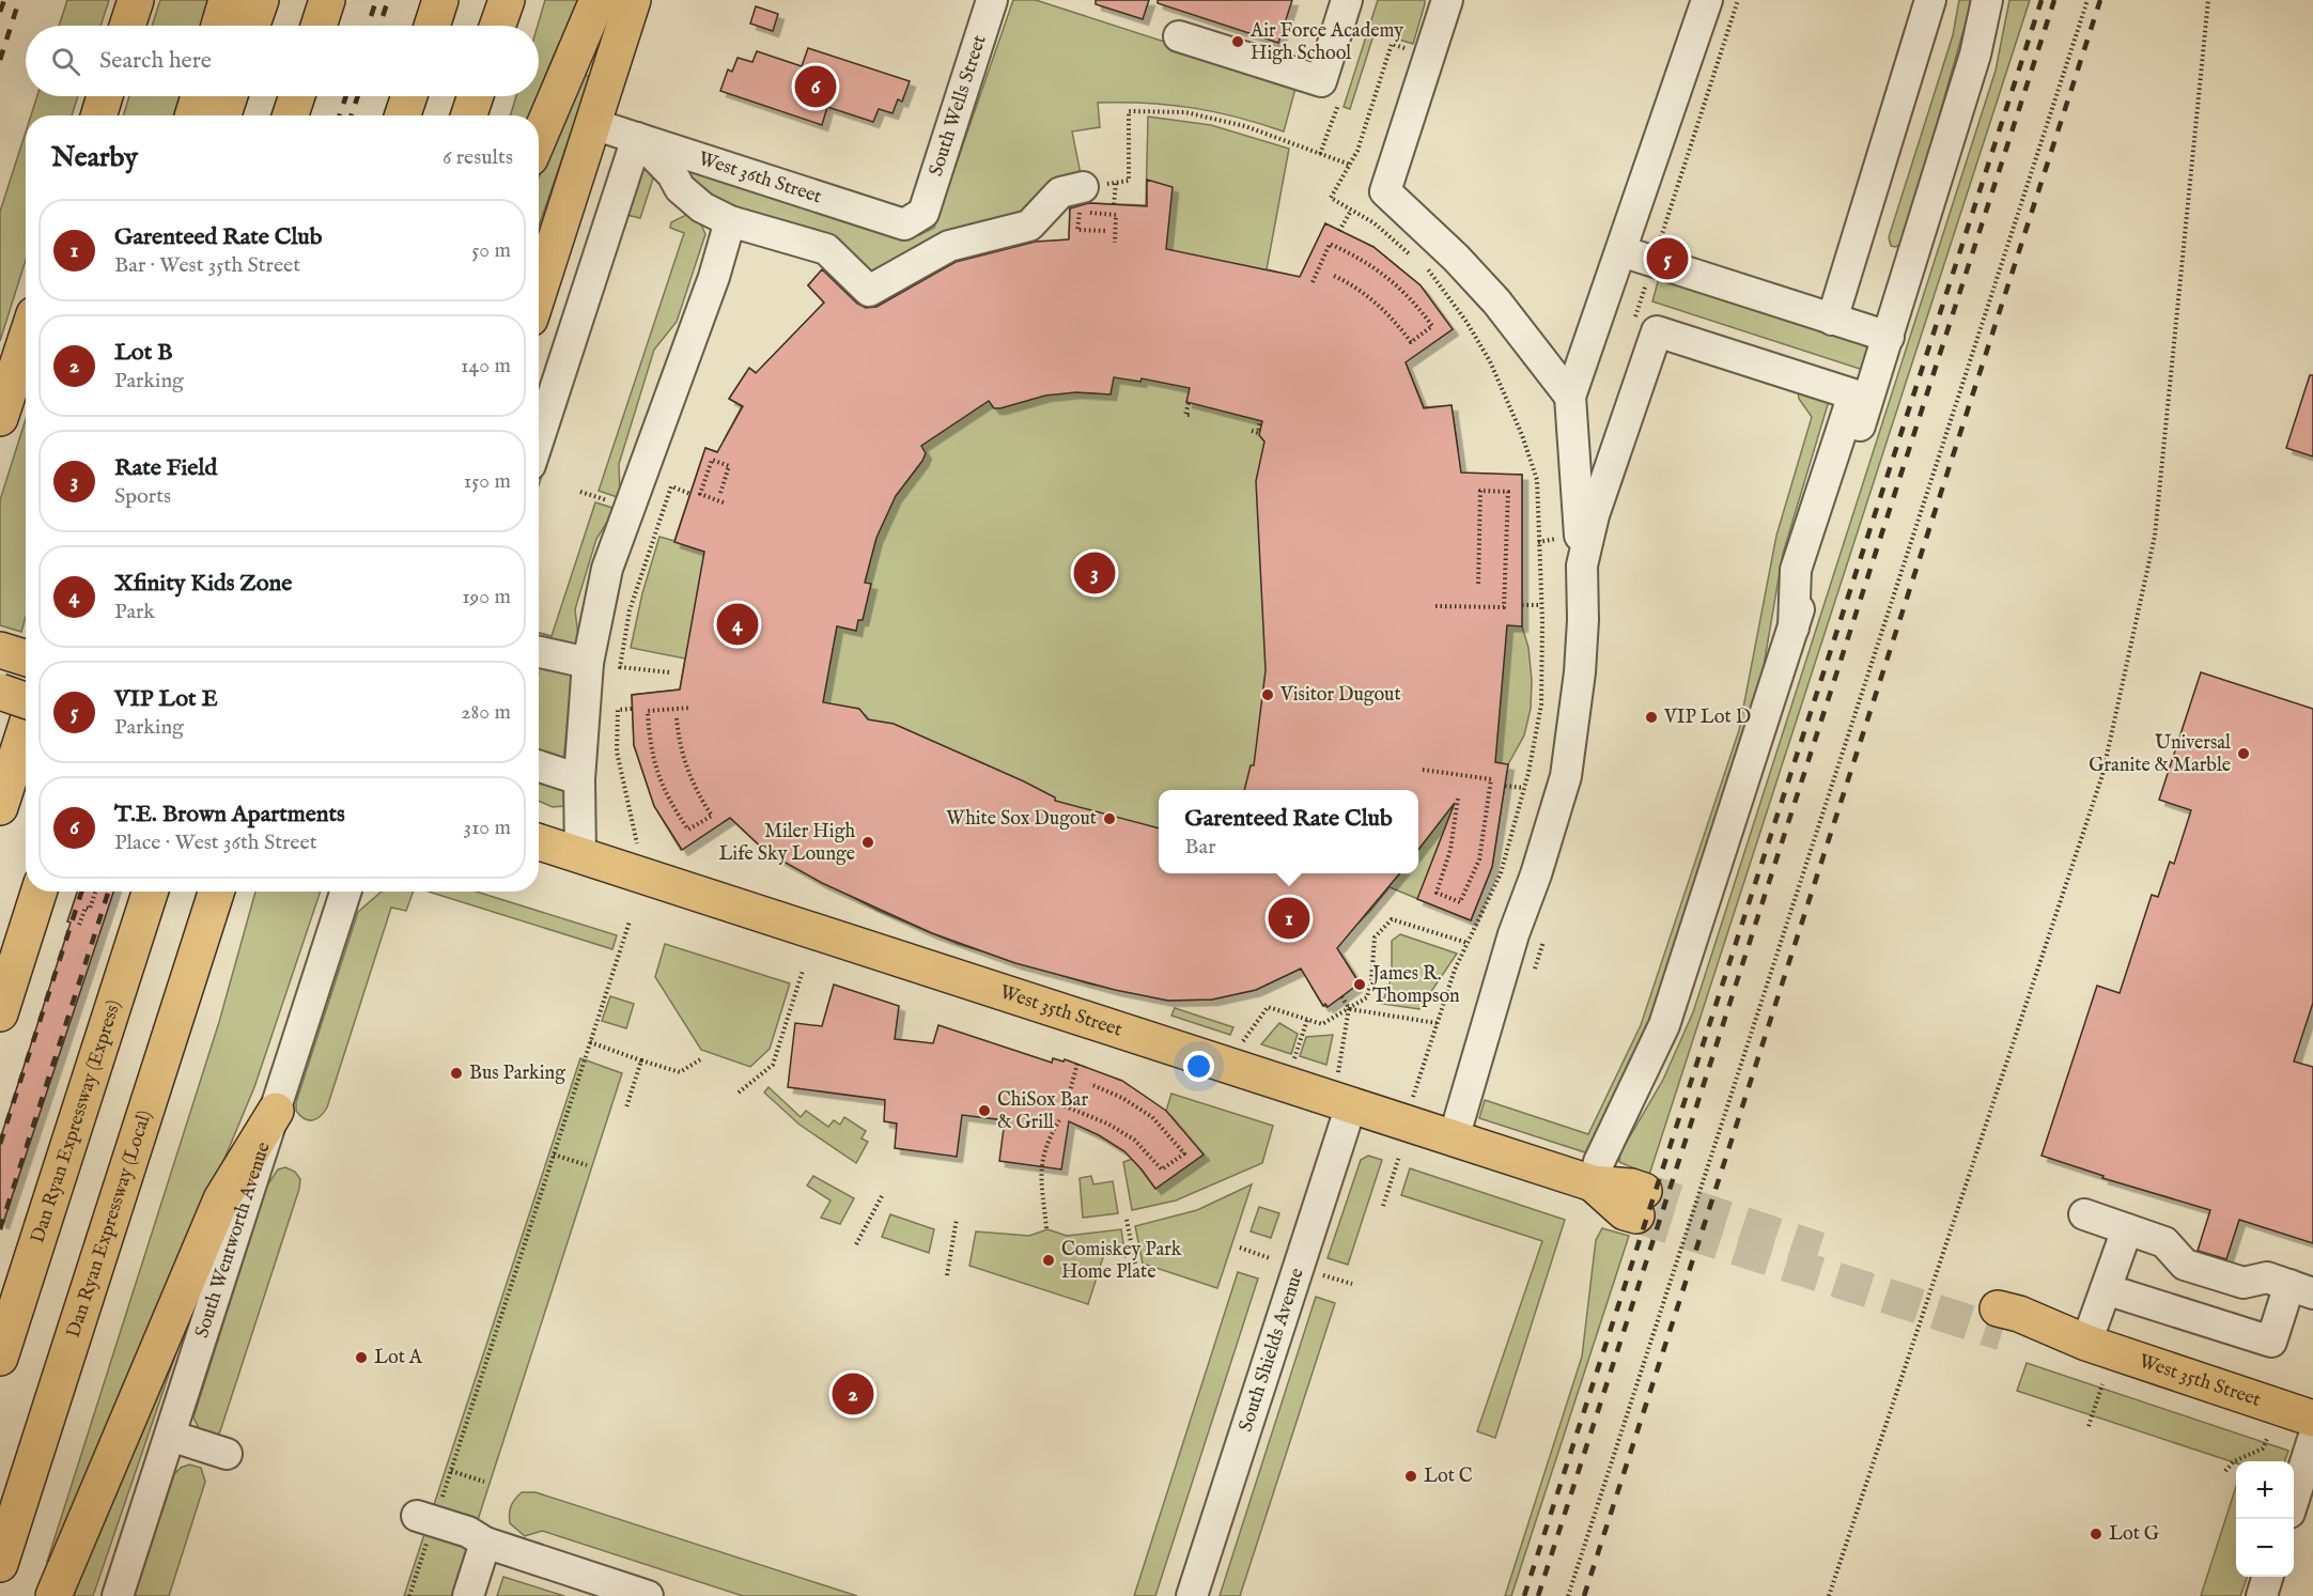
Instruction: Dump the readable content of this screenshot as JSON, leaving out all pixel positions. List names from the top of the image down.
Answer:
{
  "streets": {
    "main road": ["West 35th Street", "Dan Ryan Expressway (Express)", "Dan Ryan Expressway (Local)"],
    "street": [
      "South Wells Street",
      "West 36th Street",
      "South Wentworth Avenue",
      "South Shields Avenue"
    ]
  },
  "crossings": [
    ["South Wells Street", "West 36th Street"],
    ["West 35th Street", "South Shields Avenue"]
  ],
  "places": [
    "Air Force Academy High School",
    "Visitor Dugout",
    "VIP Lot D",
    "Universal Granite & Marble",
    "White Sox Dugout",
    "Miler High Life Sky Lounge",
    "James R. Thompson",
    "Bus Parking",
    "ChiSox Bar & Grill",
    "Comiskey Park Home Plate",
    "Lot A",
    "Lot C",
    "Lot G"
  ],
  "page": {
    "search": "Search here",
    "pins": [
      "6",
      "5",
      "3",
      "4",
      "1",
      "2"
    ],
    "heading": ["Nearby", "6 results"],
    "list": [
      {
        "mark": "1",
        "name": "Garenteed Rate Club",
        "note": "Bar · West 35th Street",
        "value": "50 m"
      },
      {
        "mark": "2",
        "name": "Lot B",
        "note": "Parking",
        "value": "140 m"
      },
      {
        "mark": "3",
        "name": "Rate Field",
        "note": "Sports",
        "value": "150 m"
      },
      {
        "mark": "4",
        "name": "Xfinity Kids Zone",
        "note": "Park",
        "value": "190 m"
      },
      {
        "mark": "5",
        "name": "VIP Lot E",
        "note": "Parking",
        "value": "280 m"
      },
      {
        "mark": "6",
        "name": "T.E. Brown Apartments",
        "note": "Place · West 36th Street",
        "value": "310 m"
      }
    ],
    "popup": ["Garenteed Rate Club", "Bar"],
    "map_buttons": ["+", "−"]
  }
}
